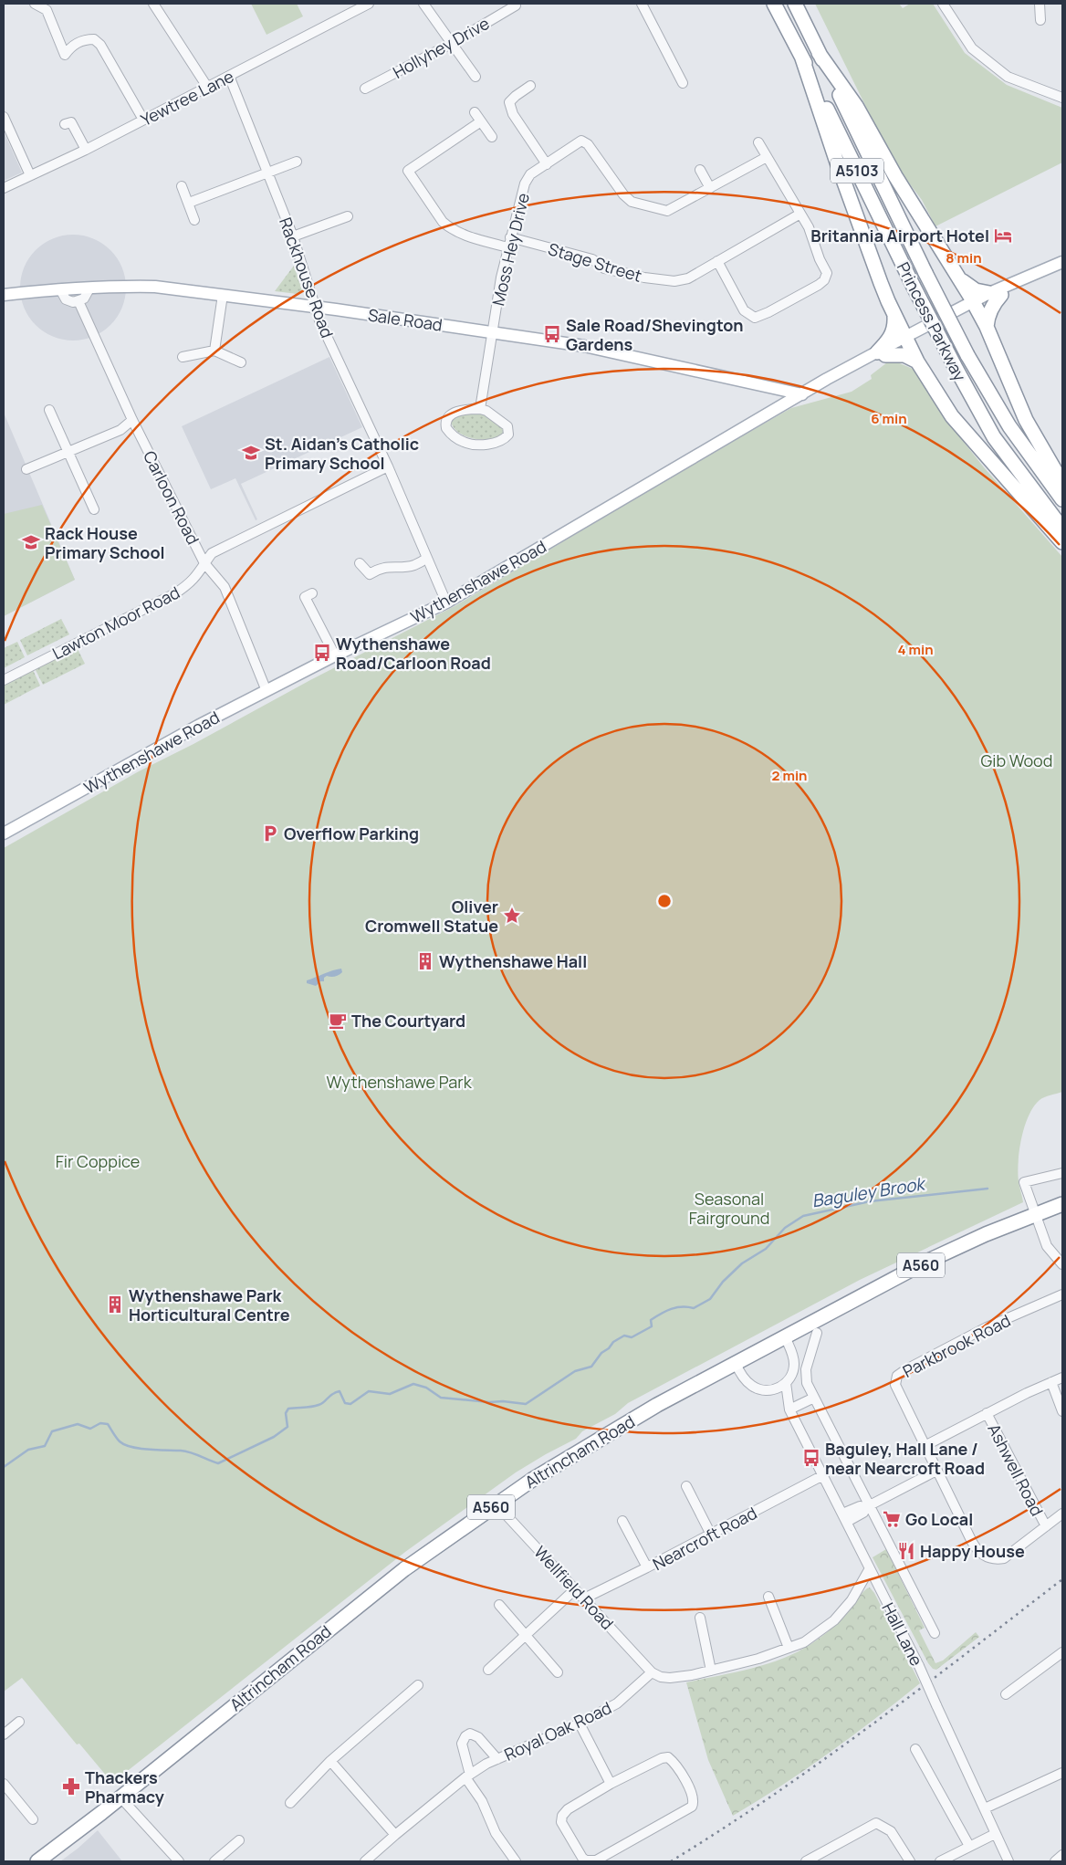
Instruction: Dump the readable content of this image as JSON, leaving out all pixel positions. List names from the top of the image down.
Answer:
{
  "streets": {
    "highway": [
      "A5103",
      "Princess Parkway",
      "A560",
      "Altrincham Road"
    ],
    "main road": ["Sale Road", "Wythenshawe Road"],
    "street": [
      "Hollyhey Drive",
      "Yewtree Lane",
      "Moss Hey Drive",
      "Stage Street",
      "Rackhouse Road",
      "Carloon Road",
      "Lawton Moor Road",
      "Parkbrook Road",
      "Ashwell Road",
      "Nearcroft Road",
      "Wellfield Road",
      "Hall Lane",
      "Royal Oak Road"
    ]
  },
  "crossings": [
    ["Yewtree Lane", "Rackhouse Road"],
    ["Moss Hey Drive", "Stage Street"],
    ["Moss Hey Drive", "Sale Road"],
    ["Rackhouse Road", "Sale Road"],
    ["Rackhouse Road", "Wythenshawe Road"],
    ["Rackhouse Road", "Lawton Moor Road"],
    ["Sale Road", "Wythenshawe Road"],
    ["Carloon Road", "Wythenshawe Road"],
    ["Carloon Road", "Lawton Moor Road"],
    ["Parkbrook Road", "Ashwell Road"],
    ["Altrincham Road", "Wellfield Road"],
    ["Altrincham Road", "Hall Lane"],
    ["Nearcroft Road", "Wellfield Road"],
    ["Nearcroft Road", "Hall Lane"],
    ["Wellfield Road", "Royal Oak Road"]
  ],
  "water": ["Baguley Brook"],
  "parks": [
    "Gib Wood",
    "Wythenshawe Park",
    "Fir Coppice",
    "Seasonal Fairground"
  ],
  "places": {
    "hotel": ["Britannia Airport Hotel"],
    "bus stop": ["Sale Road/Shevington Gardens", "Wythenshawe Road/Carloon Road", "Baguley, Hall Lane / near Nearcroft Road"],
    "school or university": ["St. Aidan's Catholic Primary School", "Rack House Primary School"],
    "parking": ["Overflow Parking"],
    "place": ["Oliver Cromwell Statue"],
    "building": ["Wythenshawe Hall", "Wythenshawe Park Horticultural Centre"],
    "cafe": ["The Courtyard"],
    "supermarket": ["Go Local"],
    "restaurant": ["Happy House"],
    "pharmacy": ["Thackers Pharmacy"]
  },
  "rings": [
    "8 min",
    "6 min",
    "4 min",
    "2 min"
  ]
}
